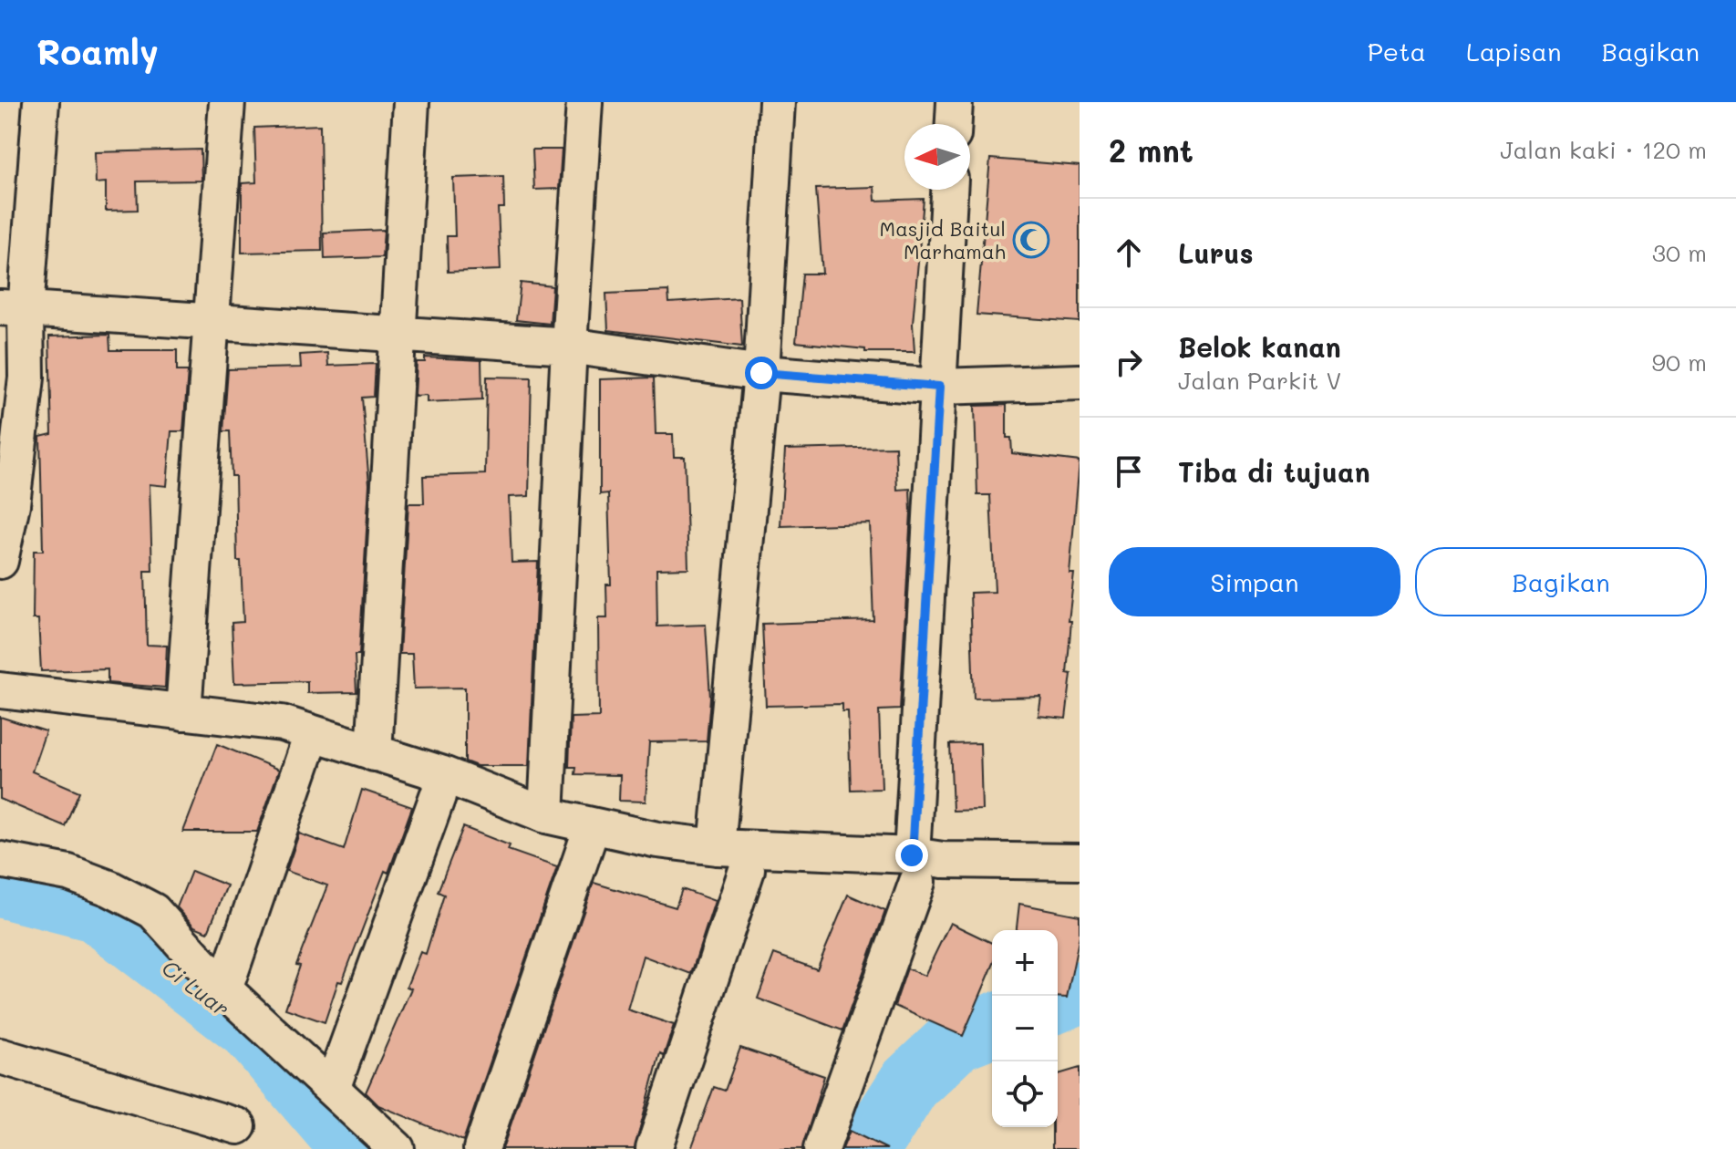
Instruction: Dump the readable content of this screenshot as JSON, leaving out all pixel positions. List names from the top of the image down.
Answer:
{
  "water": ["Ci Luar"],
  "places": {
    "mosque": ["Masjid Baitul Marhamah"]
  },
  "north": "left",
  "page": {
    "header": "Roamly",
    "nav": ["Peta", "Lapisan", "Bagikan"],
    "heading": ["2 mnt", "Jalan kaki · 120 m"],
    "list": [
      ["Lurus", "30 m"],
      ["Belok kanan", "Jalan Parkit V", "90 m"],
      "Tiba di tujuan"
    ],
    "buttons": ["Simpan", "Bagikan"],
    "map_buttons": ["+", "−"]
  }
}
